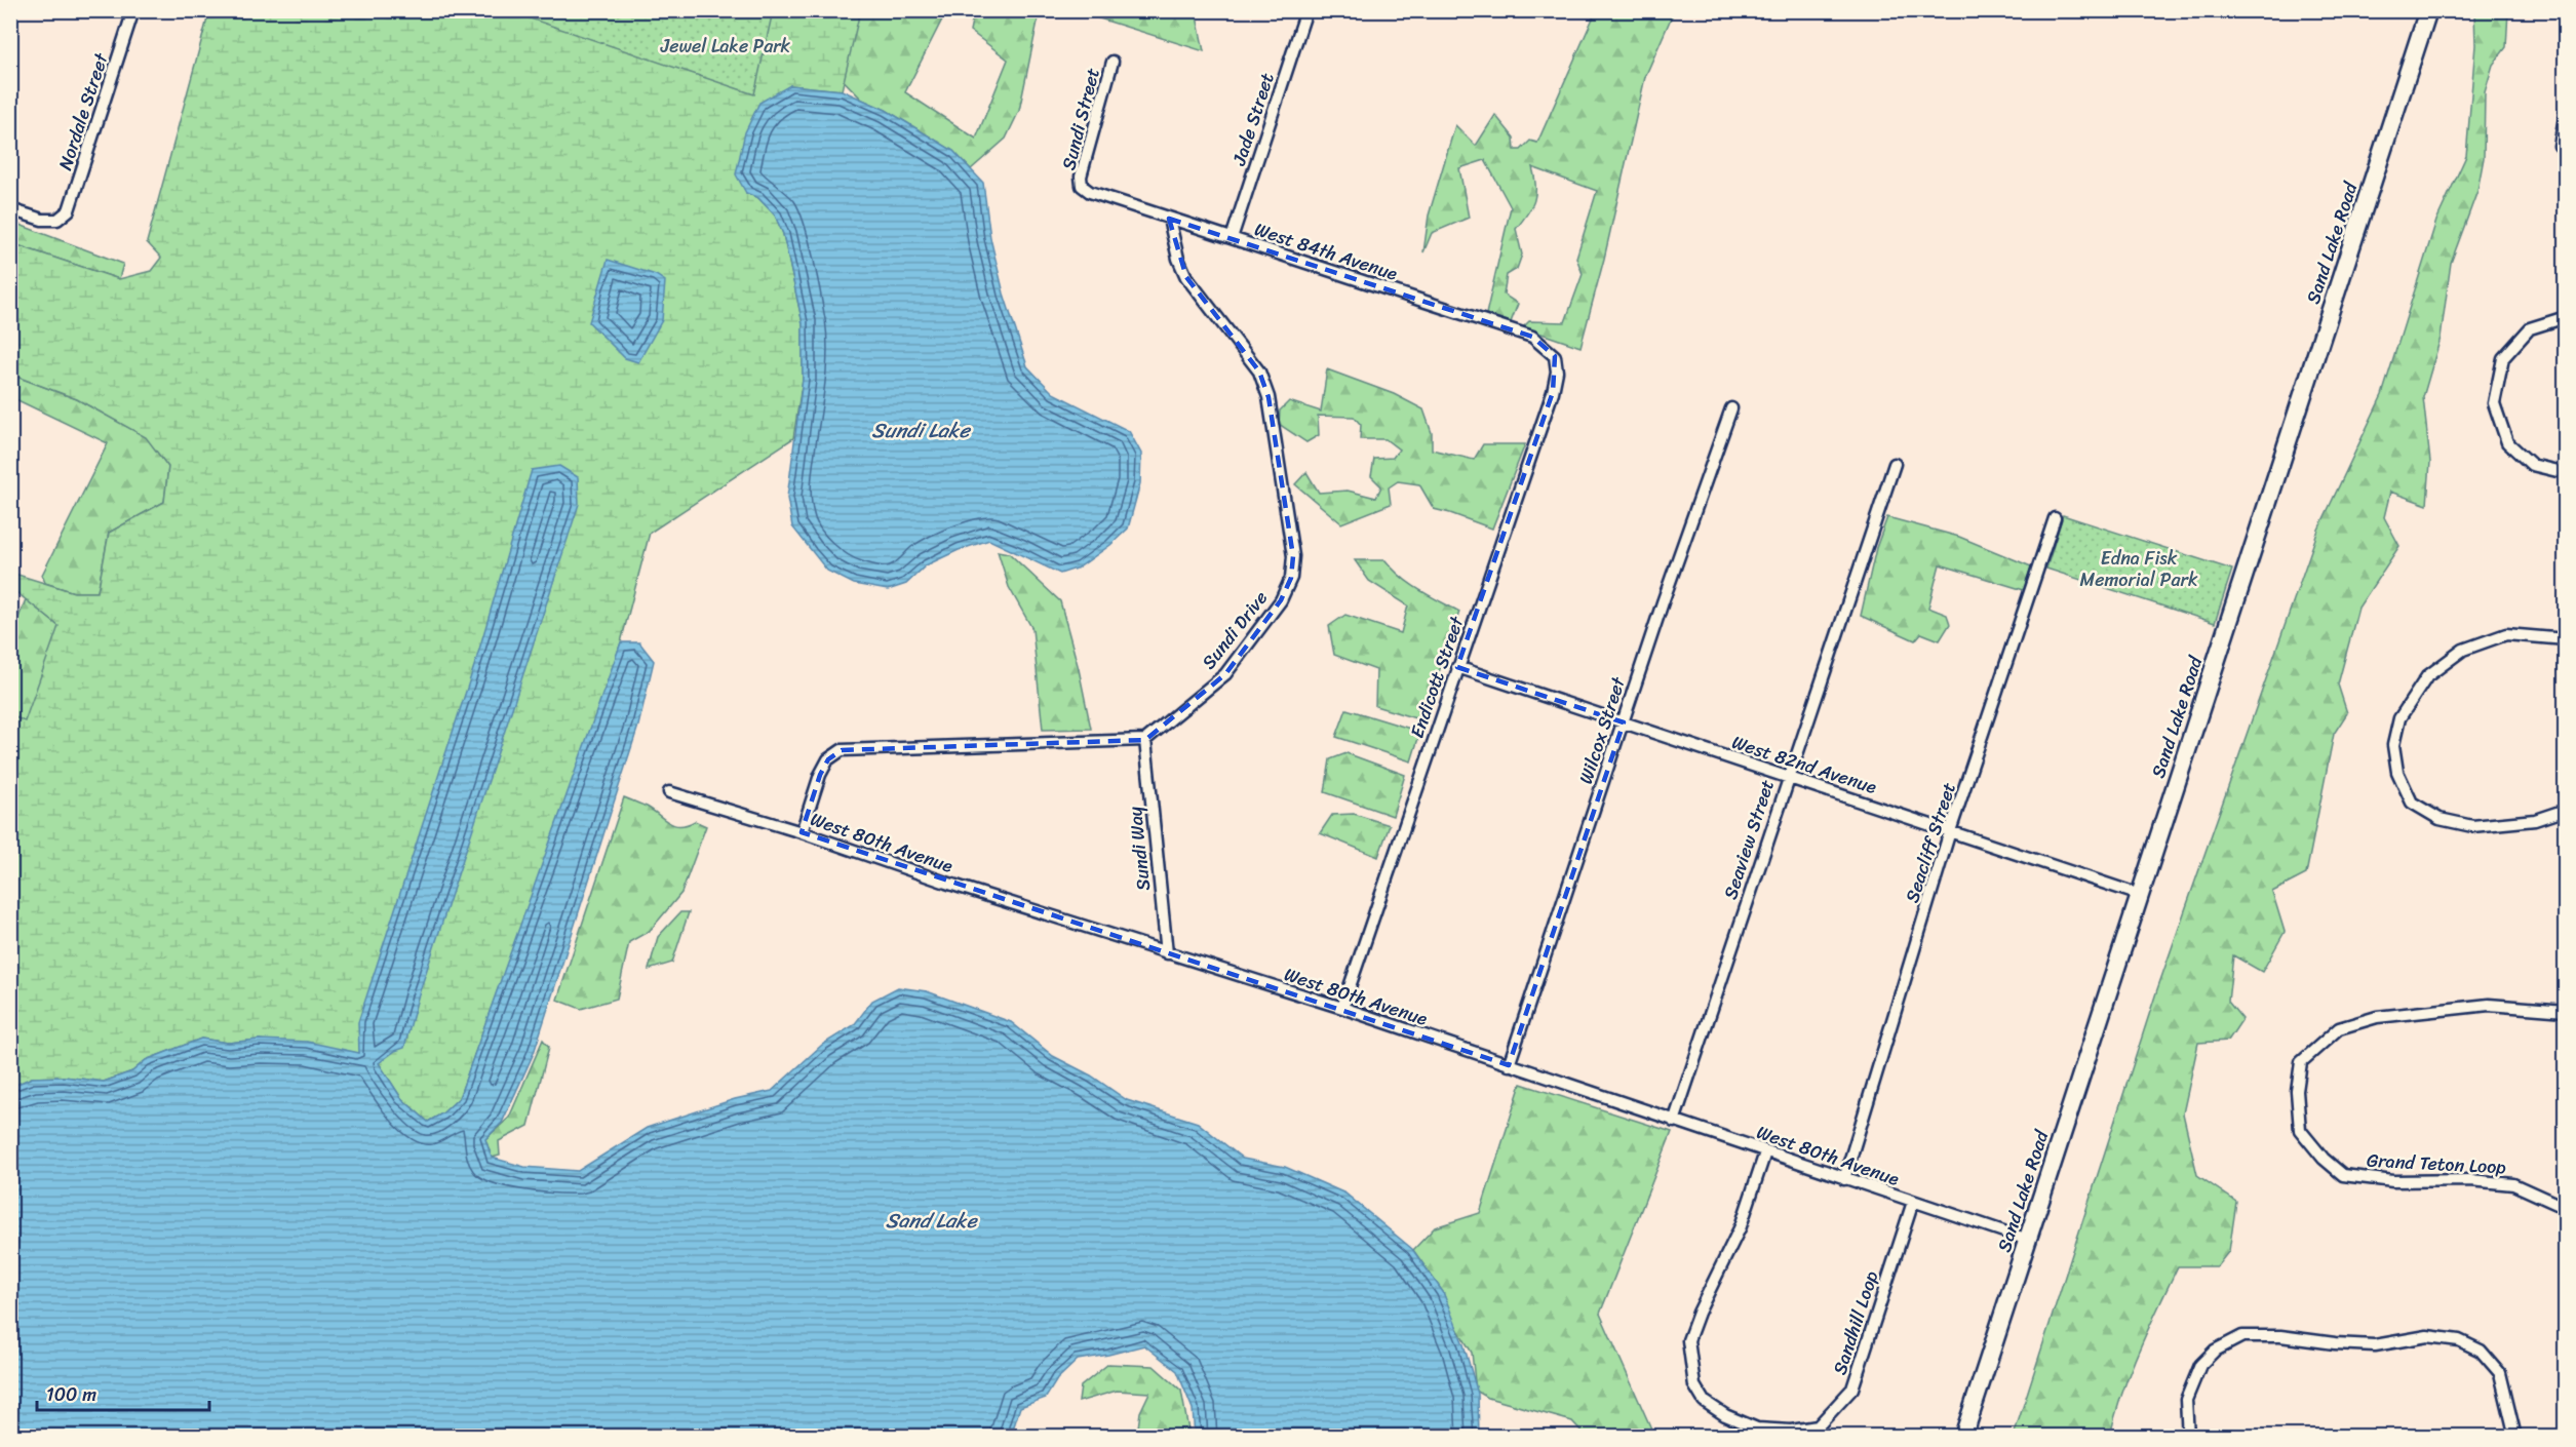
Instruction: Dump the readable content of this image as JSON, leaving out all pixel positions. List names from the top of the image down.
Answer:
{
  "streets": {
    "main road": ["Sand Lake Road"],
    "street": [
      "Nordale Street",
      "Sundi Street",
      "Jade Street",
      "West 84th Avenue",
      "Sundi Drive",
      "Endicott Street",
      "Wilcox Street",
      "West 82nd Avenue",
      "Seaview Street",
      "West 80th Avenue",
      "Seacliff Street",
      "Sundi Way",
      "Grand Teton Loop",
      "Sandhill Loop"
    ]
  },
  "crossings": [
    ["Sundi Street", "West 84th Avenue"],
    ["Jade Street", "West 84th Avenue"],
    ["Sand Lake Road", "West 82nd Avenue"],
    ["Sand Lake Road", "West 80th Avenue"],
    ["West 84th Avenue", "Sundi Drive"],
    ["West 84th Avenue", "Endicott Street"],
    ["Sundi Drive", "Sundi Way"],
    ["Endicott Street", "West 82nd Avenue"],
    ["Endicott Street", "West 80th Avenue"],
    ["Wilcox Street", "West 82nd Avenue"],
    ["Wilcox Street", "West 80th Avenue"],
    ["West 82nd Avenue", "Seaview Street"],
    ["West 82nd Avenue", "Seacliff Street"],
    ["Seaview Street", "West 80th Avenue"],
    ["West 80th Avenue", "Seacliff Street"],
    ["West 80th Avenue", "Sundi Way"],
    ["West 80th Avenue", "Sandhill Loop"]
  ],
  "water": ["Sundi Lake", "Sand Lake"],
  "parks": ["Jewel Lake Park", "Edna Fisk Memorial Park"],
  "scale_bar": "100 m"
}
